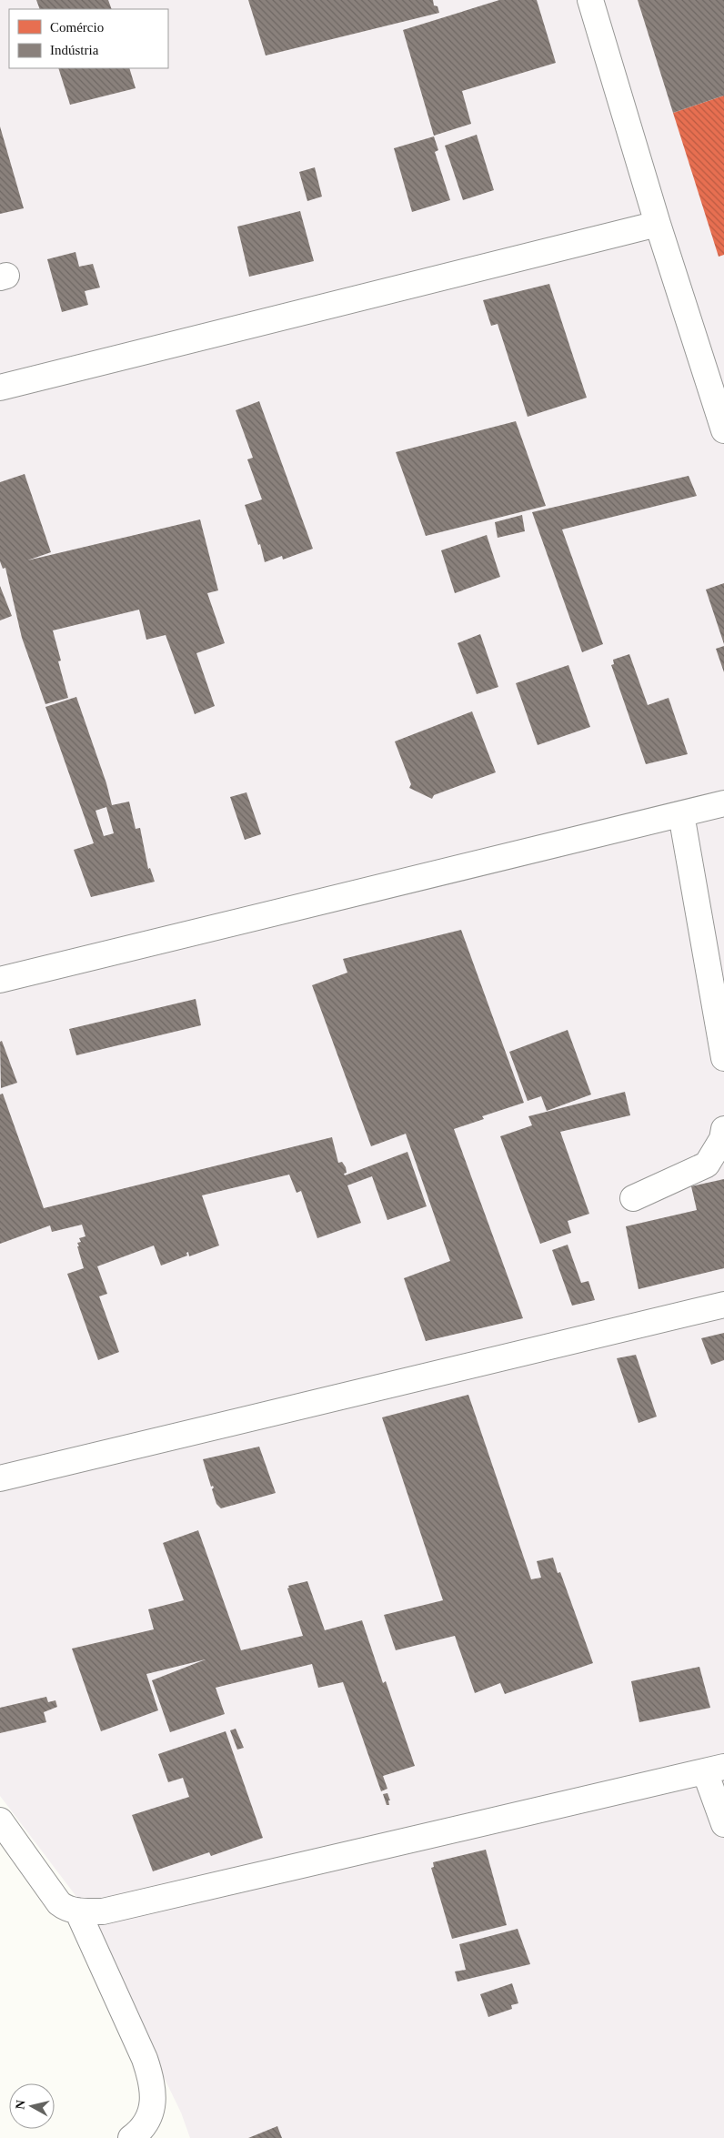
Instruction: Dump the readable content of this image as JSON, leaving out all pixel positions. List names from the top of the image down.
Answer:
{
  "legend": ["Comércio", "Indústria"],
  "north": "left"
}
